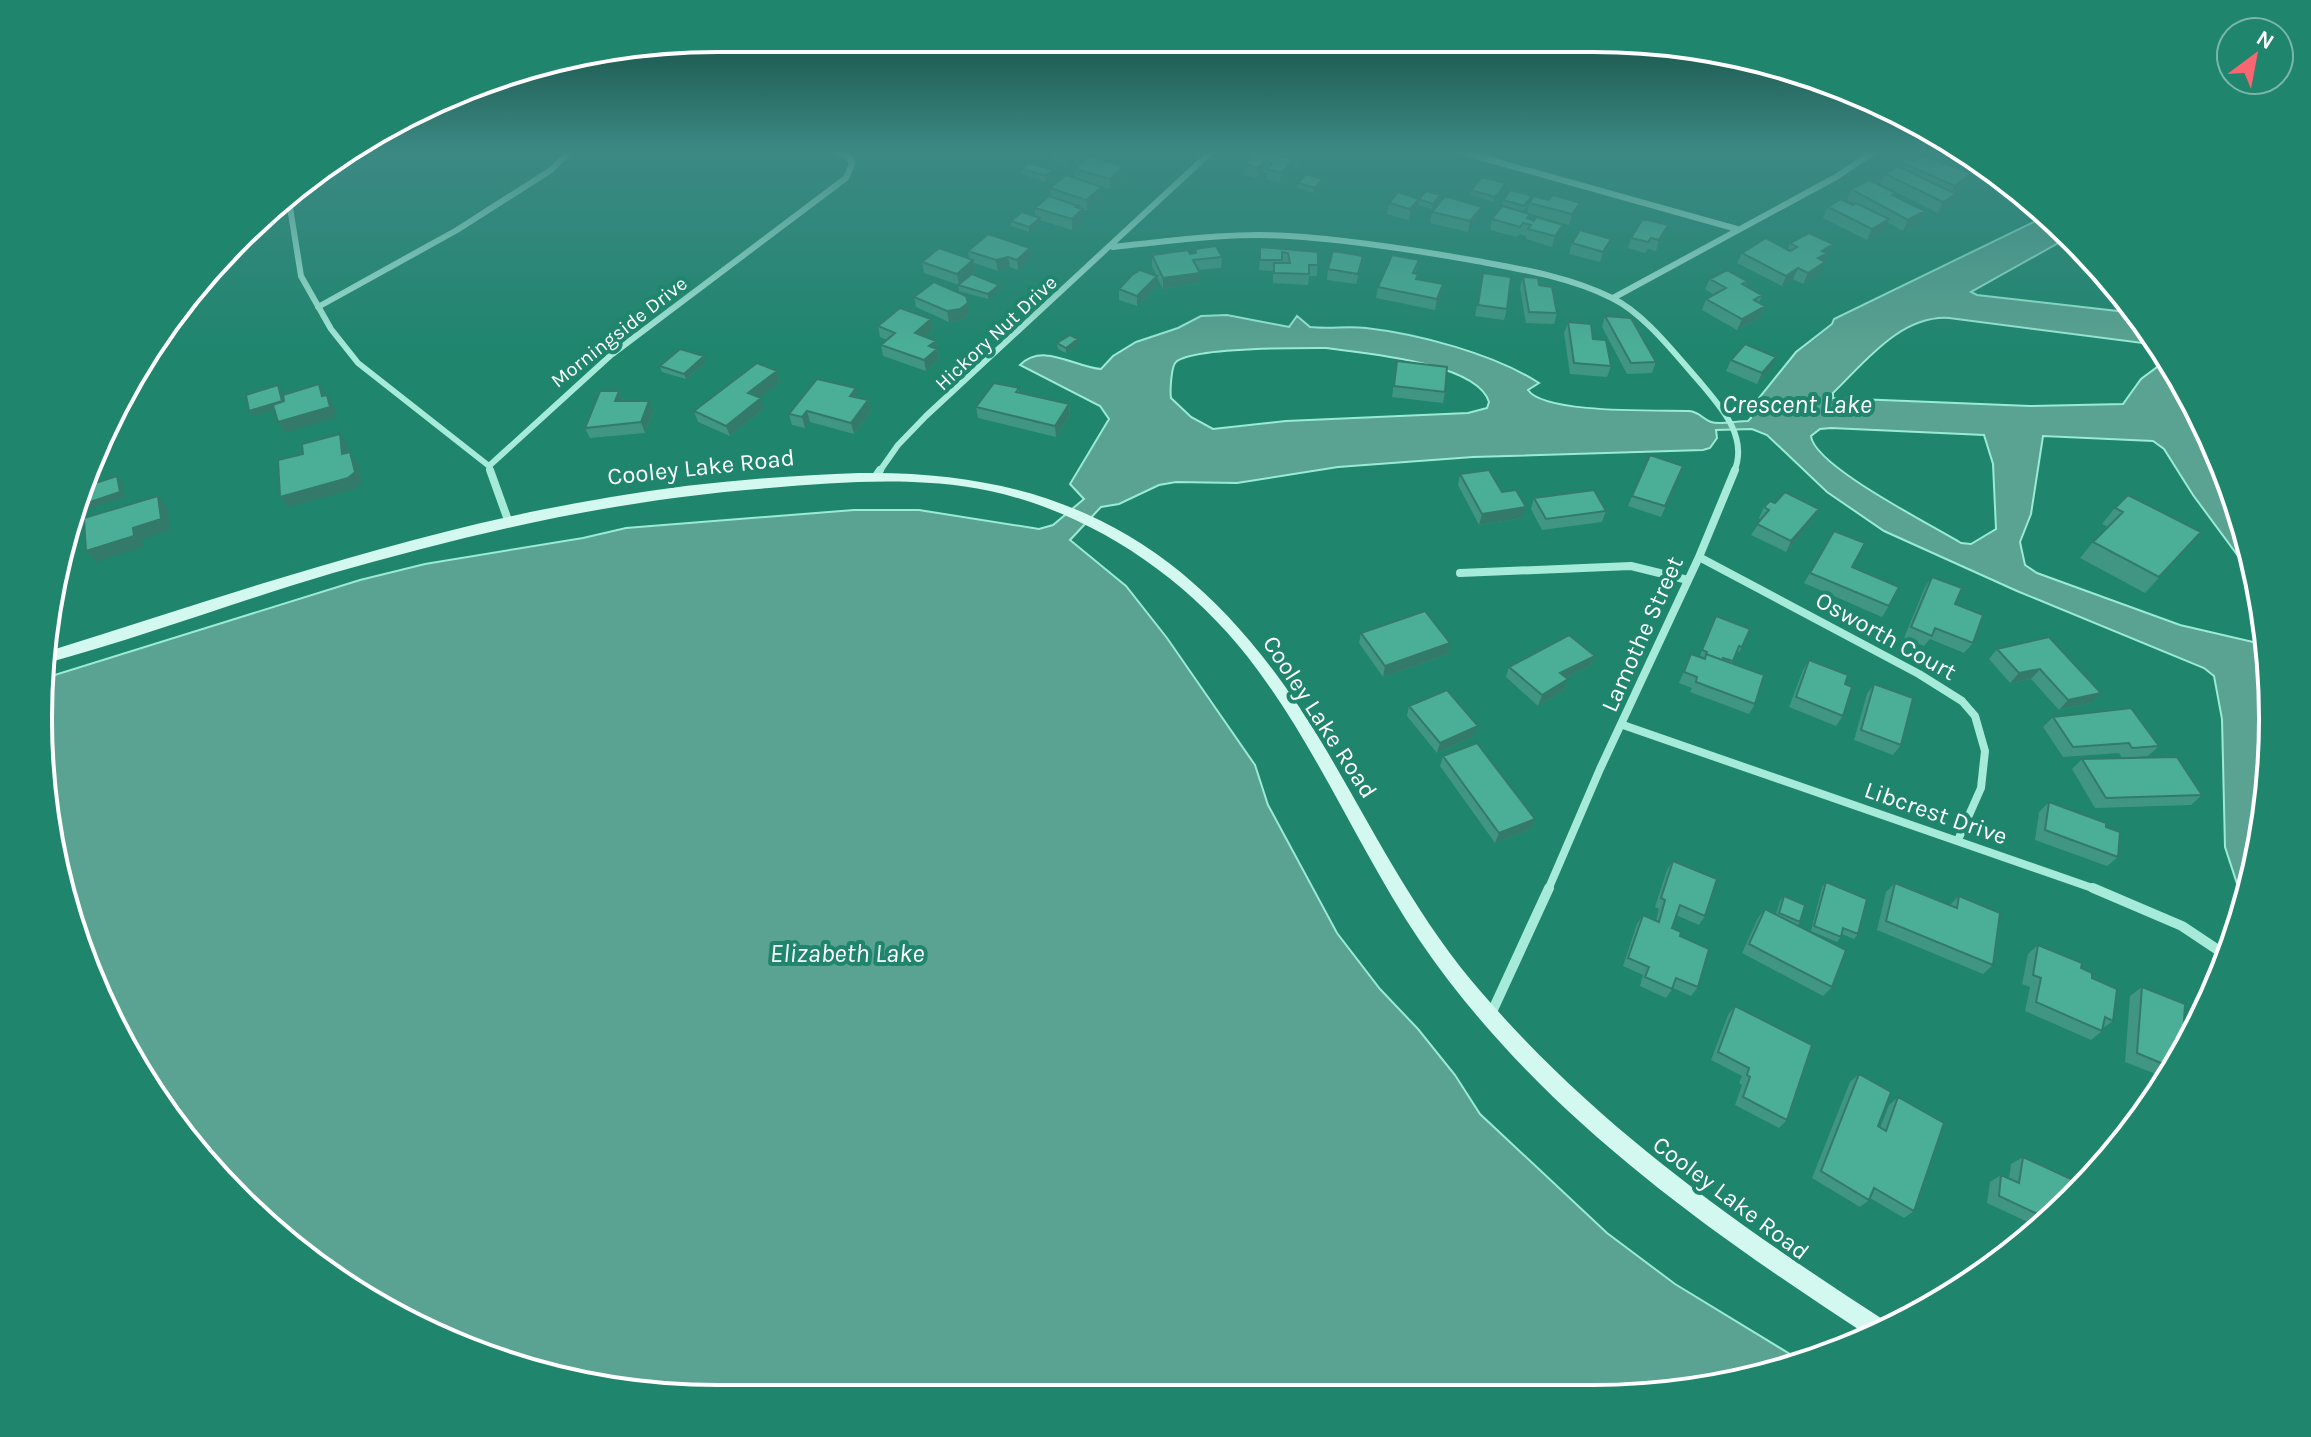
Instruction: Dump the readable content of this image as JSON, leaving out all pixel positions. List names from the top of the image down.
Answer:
{
  "streets": {
    "main road": ["Cooley Lake Road"],
    "street": [
      "Morningside Drive",
      "Hickory Nut Drive",
      "Lamothe Street",
      "Osworth Court",
      "Libcrest Drive"
    ]
  },
  "crossings": [
    ["Hickory Nut Drive", "Cooley Lake Road"],
    ["Cooley Lake Road", "Lamothe Street"],
    ["Lamothe Street", "Osworth Court"],
    ["Lamothe Street", "Libcrest Drive"],
    ["Osworth Court", "Libcrest Drive"]
  ],
  "water": ["Crescent Lake", "Elizabeth Lake"],
  "north": "top right"
}
